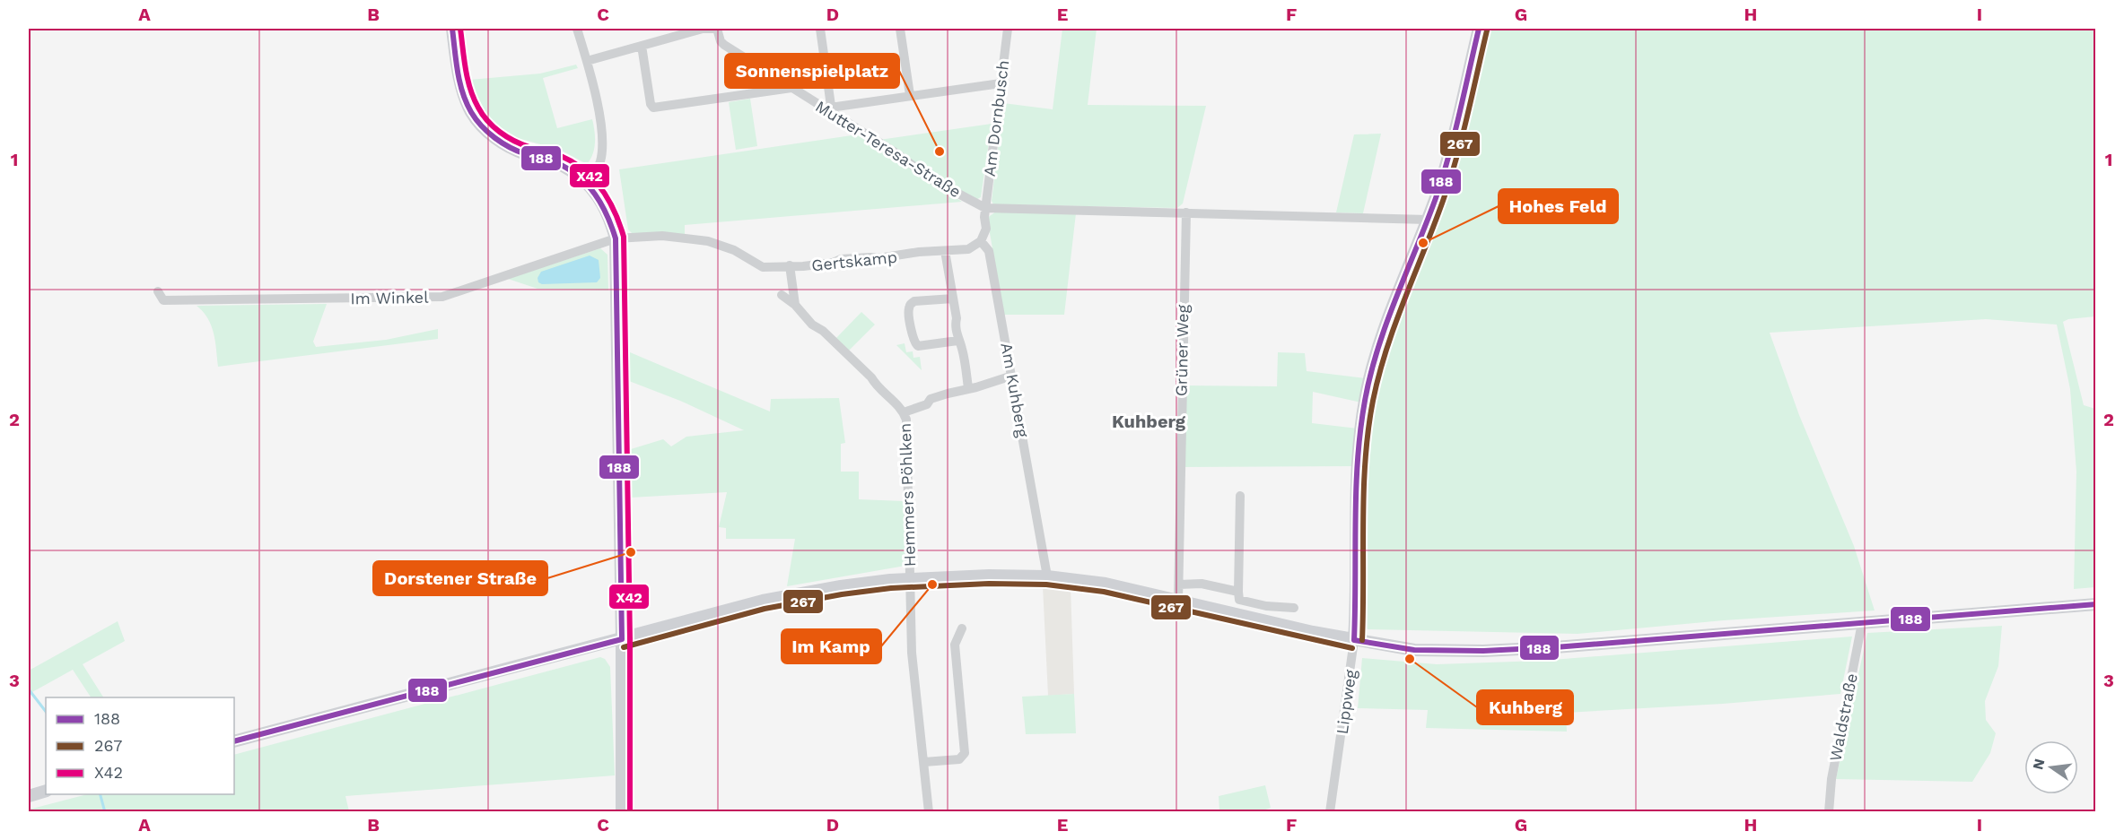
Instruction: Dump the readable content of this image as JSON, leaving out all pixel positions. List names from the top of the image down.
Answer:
{
  "streets": {
    "main road": ["Lippweg"],
    "street": [
      "Am Dornbusch",
      "Mutter-Teresa-Straße",
      "Gertskamp",
      "Im Winkel",
      "Grüner Weg",
      "Am Kuhberg",
      "Hemmers Pöhlken",
      "Waldstraße"
    ]
  },
  "crossings": [
    ["Am Dornbusch", "Mutter-Teresa-Straße"],
    ["Gertskamp", "Am Kuhberg"],
    ["Am Kuhberg", "Hemmers Pöhlken"]
  ],
  "districts": ["Kuhberg"],
  "places": [
    "Sonnenspielplatz",
    "Hohes Feld",
    "Dorstener Straße",
    "Im Kamp",
    "Kuhberg"
  ],
  "lines": ["transit line 188", "transit line X42", "transit line 267"],
  "legend": ["188", "267", "X42"],
  "north": "left",
  "grid": {
    "columns": [
      "A",
      "B",
      "C",
      "D",
      "E",
      "F",
      "G",
      "H",
      "I"
    ],
    "rows": ["1", "2", "3"]
  }
}
